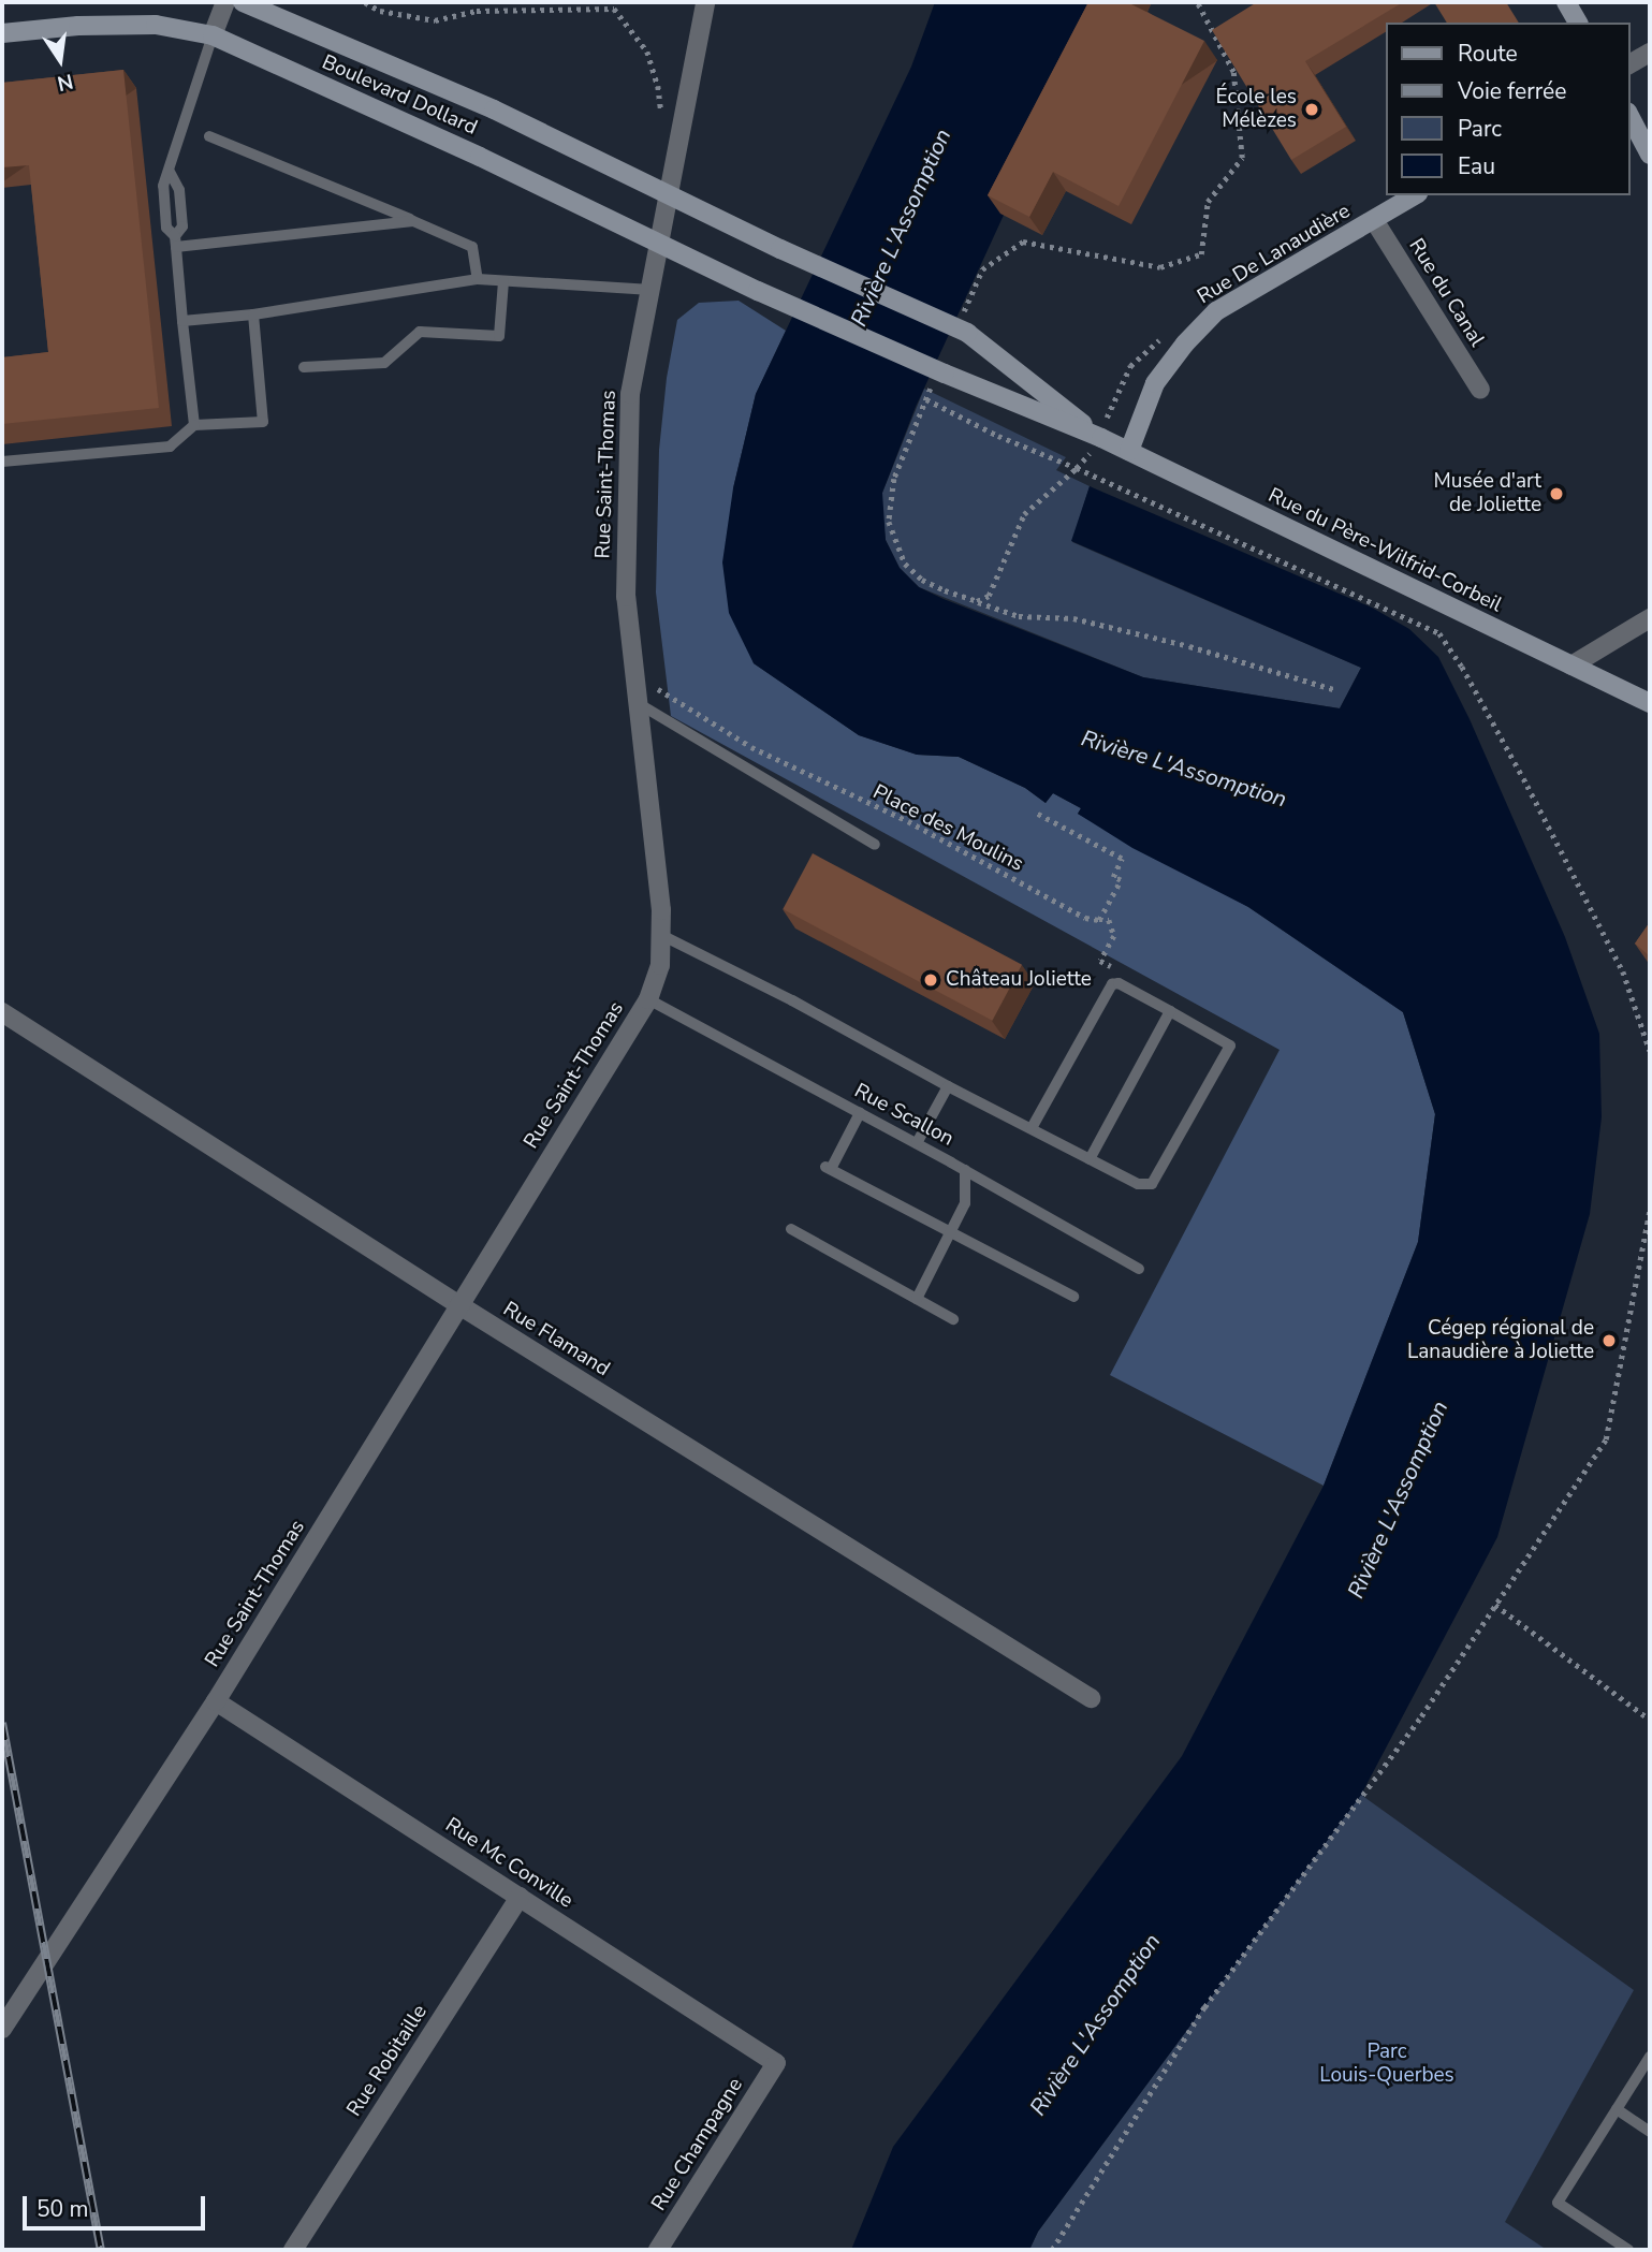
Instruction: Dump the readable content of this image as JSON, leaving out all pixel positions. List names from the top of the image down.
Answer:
{
  "streets": {
    "main road": ["Boulevard Dollard", "Rue De Lanaudière", "Rue du Père-Wilfrid-Corbeil"],
    "street": [
      "Rue du Canal",
      "Rue Saint-Thomas",
      "Rue Flamand",
      "Rue Mc Conville",
      "Rue Robitaille",
      "Rue Champagne"
    ],
    "lane": ["Rue Scallon"],
    "path": ["Place des Moulins"]
  },
  "crossings": [
    ["Boulevard Dollard", "Rue Saint-Thomas"],
    ["Boulevard Dollard", "Rue du Père-Wilfrid-Corbeil"],
    ["Rue De Lanaudière", "Rue du Canal"],
    ["Rue De Lanaudière", "Rue du Père-Wilfrid-Corbeil"],
    ["Rue Saint-Thomas", "Place des Moulins"],
    ["Rue Saint-Thomas", "Rue Scallon"],
    ["Rue Saint-Thomas", "Rue Flamand"],
    ["Rue Saint-Thomas", "Rue Mc Conville"],
    ["Rue Mc Conville", "Rue Robitaille"],
    ["Rue Mc Conville", "Rue Champagne"]
  ],
  "water": ["Rivière L'Assomption"],
  "parks": ["Parc Louis-Querbes"],
  "places": [
    "École les Mélèzes",
    "Musée d'art de Joliette",
    "Château Joliette",
    "Cégep régional de Lanaudière à Joliette"
  ],
  "legend": [
    "Route",
    "Voie ferrée",
    "Parc",
    "Eau"
  ],
  "scale_bar": "50 m",
  "north": "bottom"
}
